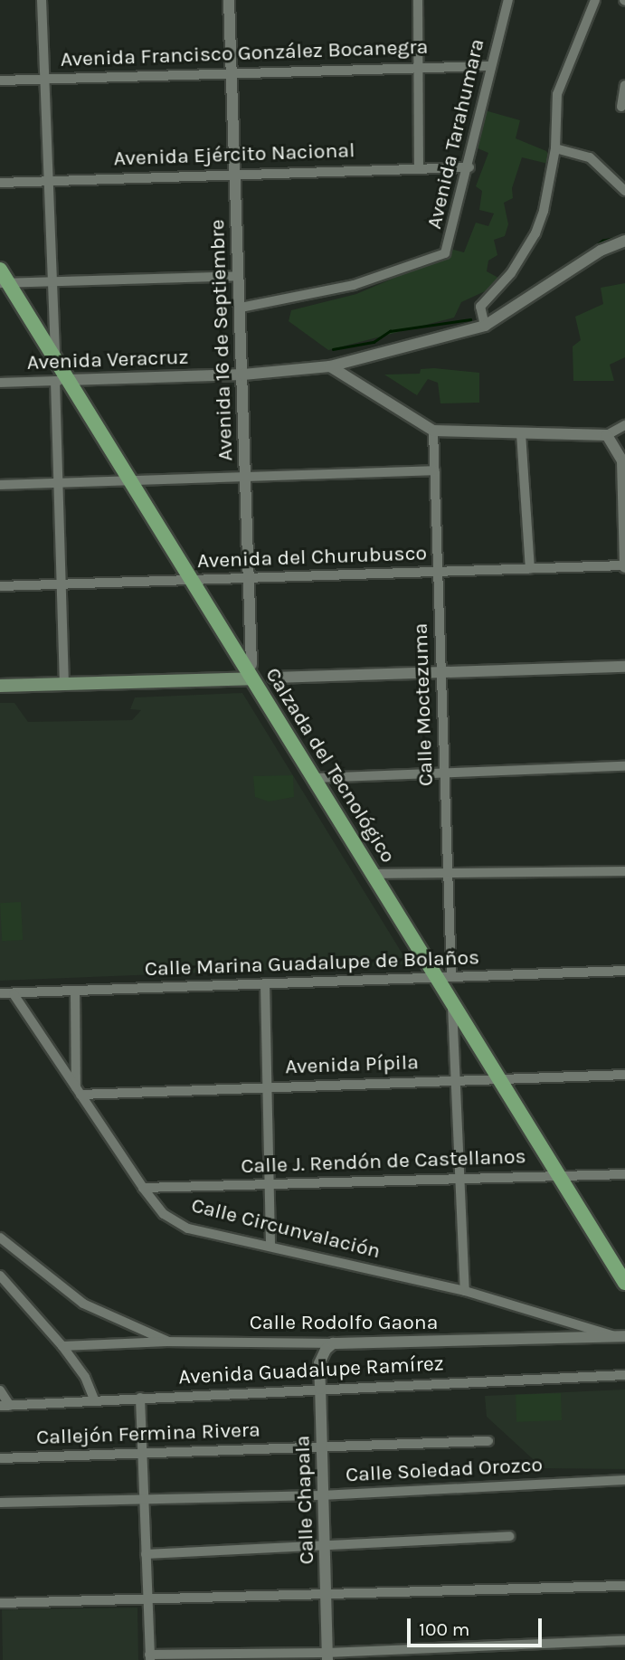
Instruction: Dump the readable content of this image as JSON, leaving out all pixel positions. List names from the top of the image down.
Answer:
{
  "streets": {
    "main road": ["Calzada del Tecnológico"],
    "street": [
      "Avenida Francisco González Bocanegra",
      "Avenida Tarahumara",
      "Avenida Ejército Nacional",
      "Avenida 16 de Septiembre",
      "Avenida Veracruz",
      "Avenida del Churubusco",
      "Calle Moctezuma",
      "Calle Marina Guadalupe de Bolaños",
      "Avenida Pípila",
      "Calle J. Rendón de Castellanos",
      "Calle Circunvalación",
      "Calle Rodolfo Gaona",
      "Avenida Guadalupe Ramírez",
      "Callejón Fermina Rivera",
      "Calle Soledad Orozco",
      "Calle Chapala"
    ]
  },
  "crossings": [
    ["Avenida Francisco González Bocanegra", "Avenida Tarahumara"],
    ["Avenida Francisco González Bocanegra", "Avenida 16 de Septiembre"],
    ["Avenida Tarahumara", "Avenida Ejército Nacional"],
    ["Avenida Tarahumara", "Avenida 16 de Septiembre"],
    ["Avenida Ejército Nacional", "Avenida 16 de Septiembre"],
    ["Avenida 16 de Septiembre", "Avenida Veracruz"],
    ["Avenida 16 de Septiembre", "Avenida del Churubusco"],
    ["Avenida 16 de Septiembre", "Calzada del Tecnológico"],
    ["Avenida Veracruz", "Calzada del Tecnológico"],
    ["Avenida del Churubusco", "Calle Moctezuma"],
    ["Avenida del Churubusco", "Calzada del Tecnológico"],
    ["Calle Moctezuma", "Calle Marina Guadalupe de Bolaños"],
    ["Calzada del Tecnológico", "Calle Marina Guadalupe de Bolaños"],
    ["Calzada del Tecnológico", "Avenida Pípila"],
    ["Calzada del Tecnológico", "Calle J. Rendón de Castellanos"],
    ["Calle Marina Guadalupe de Bolaños", "Calle Circunvalación"],
    ["Avenida Pípila", "Calle Circunvalación"],
    ["Calle J. Rendón de Castellanos", "Calle Circunvalación"],
    ["Calle Circunvalación", "Calle Rodolfo Gaona"],
    ["Calle Rodolfo Gaona", "Calle Chapala"],
    ["Avenida Guadalupe Ramírez", "Calle Chapala"],
    ["Callejón Fermina Rivera", "Calle Chapala"],
    ["Calle Soledad Orozco", "Calle Chapala"]
  ],
  "scale_bar": "100 m"
}
